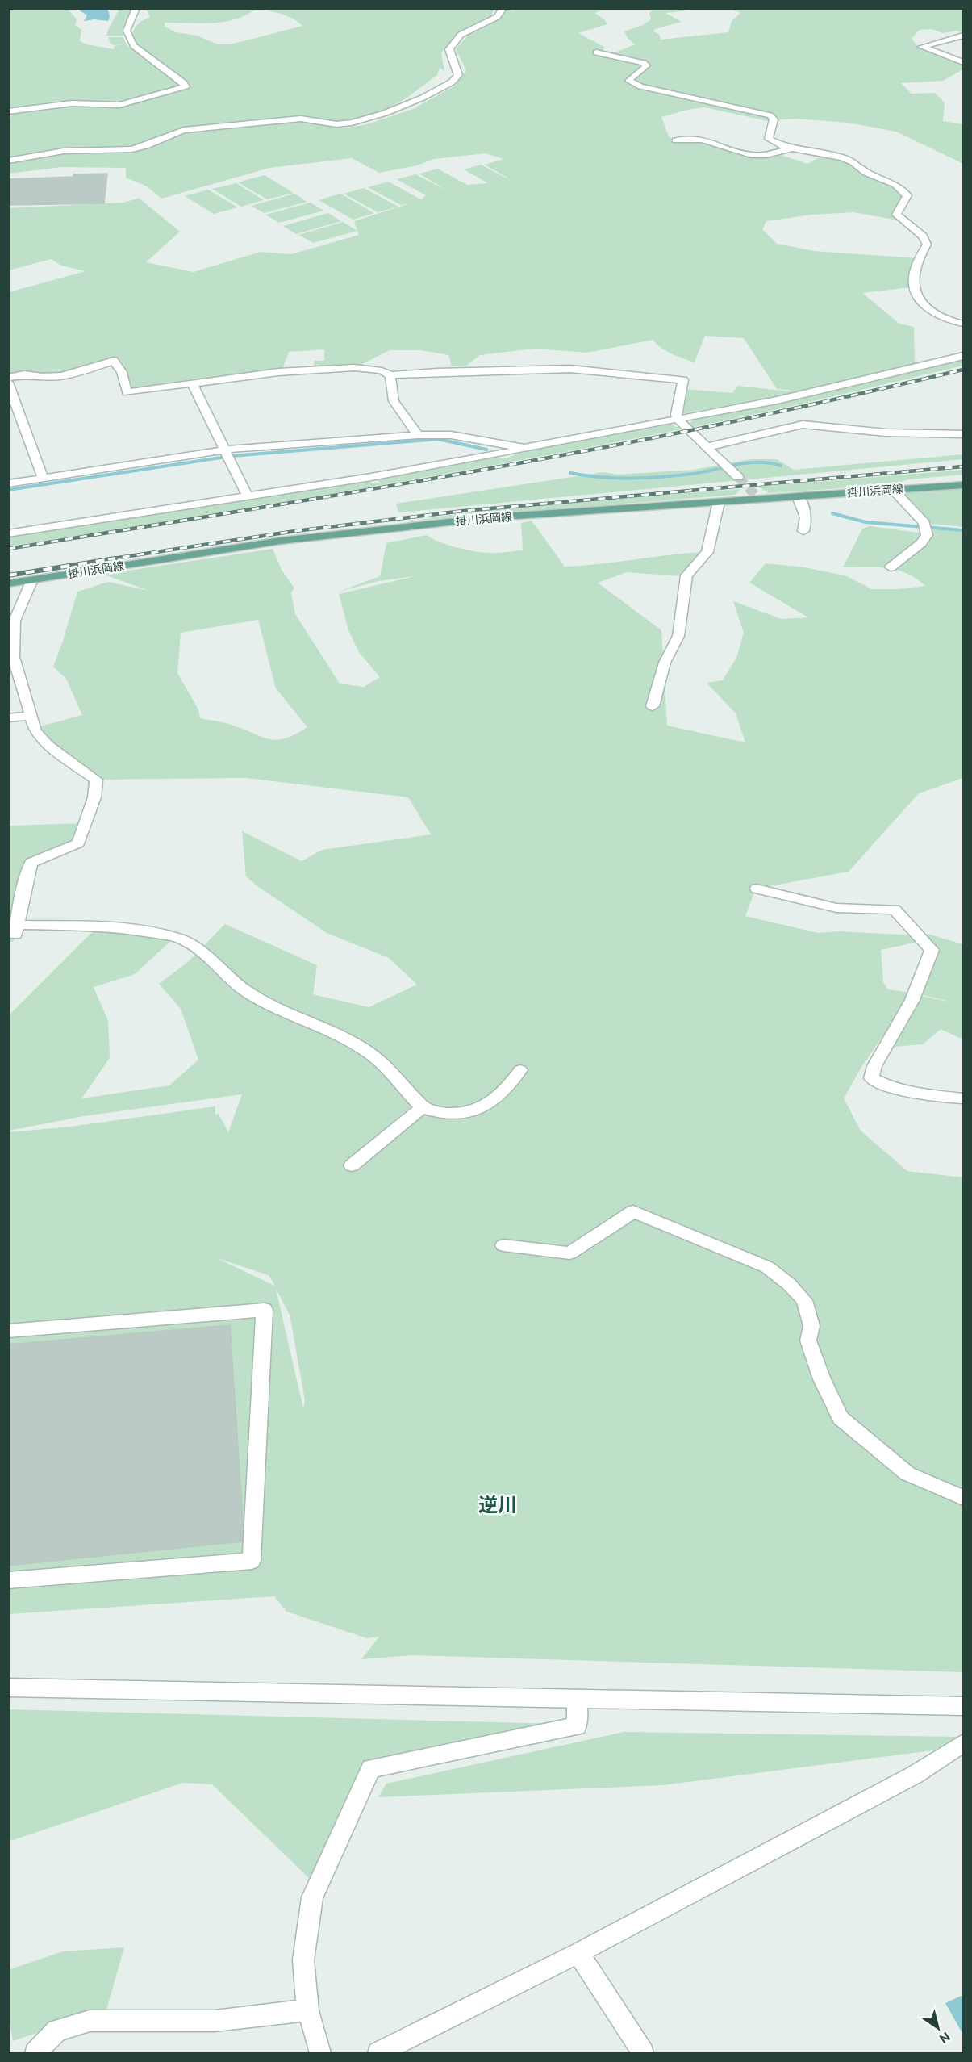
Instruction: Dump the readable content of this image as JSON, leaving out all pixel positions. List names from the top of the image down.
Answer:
{
  "streets": {
    "main road": ["掛川浜岡線"]
  },
  "districts": ["逆川"],
  "north": "bottom right"
}
